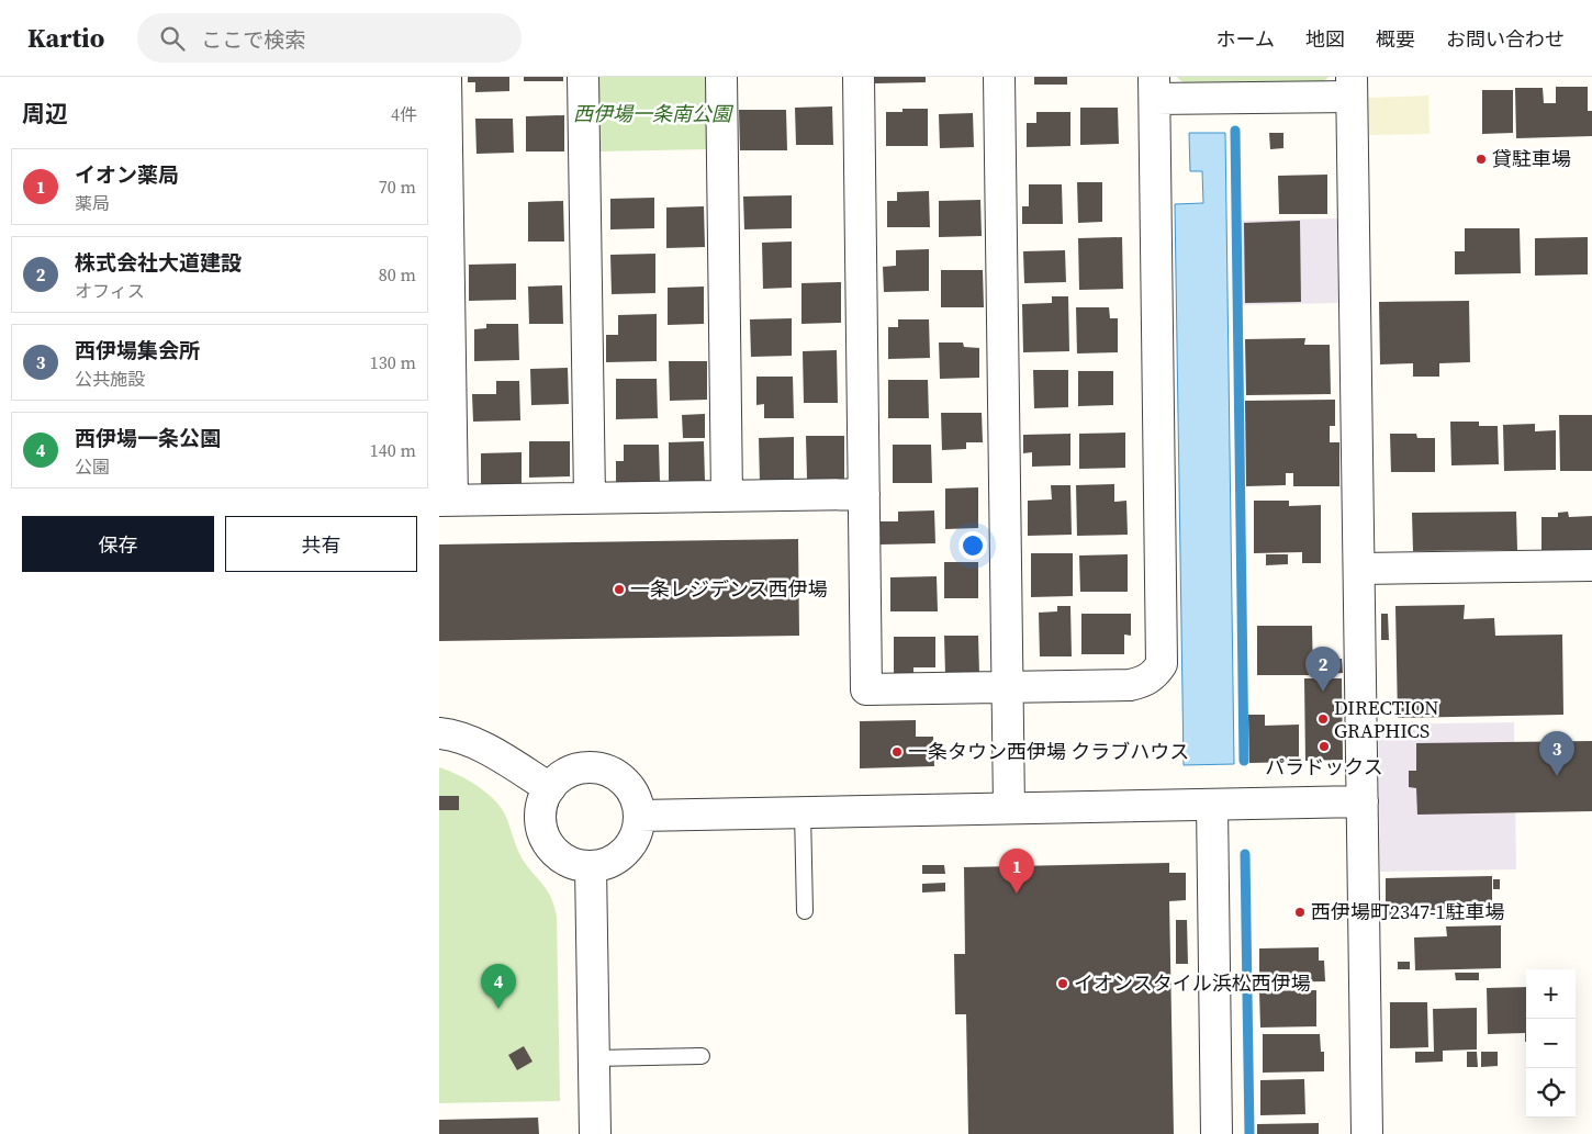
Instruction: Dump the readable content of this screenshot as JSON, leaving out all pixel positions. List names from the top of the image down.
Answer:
{
  "parks": ["西伊場一条南公園"],
  "places": [
    "貸駐車場",
    "一条レジデンス西伊場",
    "DIRECTION GRAPHICS",
    "パラドックス",
    "一条タウン西伊場 クラブハウス",
    "西伊場町2347-1駐車場",
    "イオンスタイル浜松西伊場"
  ],
  "page": {
    "header": "Kartio",
    "search": "ここで検索",
    "nav": [
      "ホーム",
      "地図",
      "概要",
      "お問い合わせ"
    ],
    "heading": ["周辺", "4件"],
    "list": [
      {
        "mark": "1",
        "name": "イオン薬局",
        "note": "薬局",
        "value": "70 m"
      },
      {
        "mark": "2",
        "name": "株式会社大道建設",
        "note": "オフィス",
        "value": "80 m"
      },
      {
        "mark": "3",
        "name": "西伊場集会所",
        "note": "公共施設",
        "value": "130 m"
      },
      {
        "mark": "4",
        "name": "西伊場一条公園",
        "note": "公園",
        "value": "140 m"
      }
    ],
    "buttons": ["保存", "共有"],
    "pins": [
      "2",
      "3",
      "1",
      "4"
    ],
    "map_buttons": ["+", "−"]
  }
}
